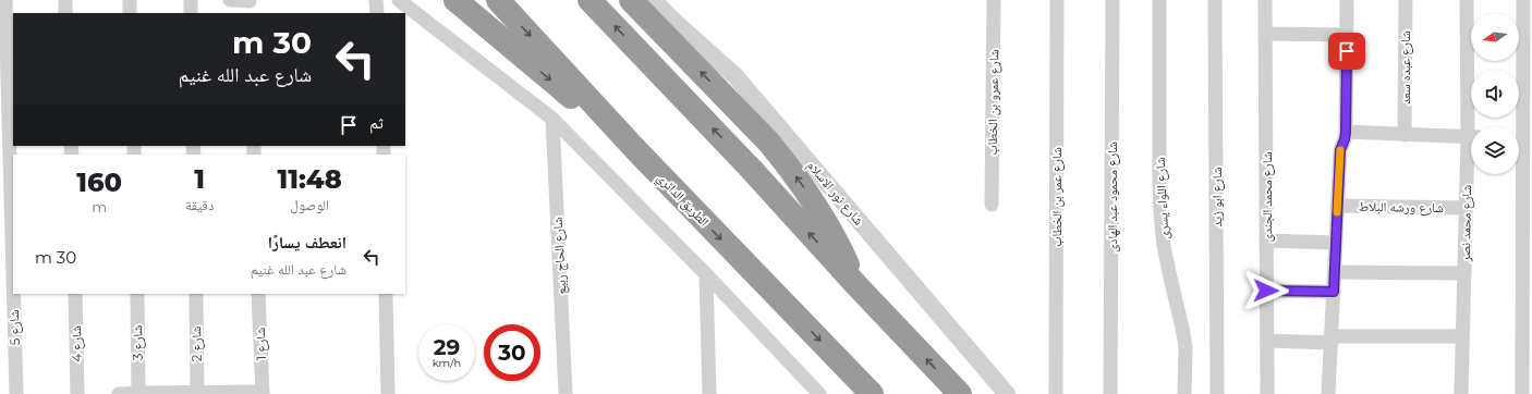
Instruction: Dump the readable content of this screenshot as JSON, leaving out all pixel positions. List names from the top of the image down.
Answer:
{
  "streets": {
    "highway": ["الطريق الدائري"],
    "street": [
      "شارع عبده سعد",
      "شارع عمرو بن الخطاب",
      "شارع نور الاسلام",
      "شارع عمر بن الخطاب",
      "شارع محمود عبد الهادى",
      "شارع ابو زيد",
      "شارع محمد الجندى",
      "شارع اللواء يسرى",
      "شارع ورشه البلاط",
      "شارع محمد نصر",
      "شارع الحاج ربيع",
      "شارع 5",
      "شارع 3",
      "شارع 4",
      "شارع 2",
      "شارع 1"
    ]
  },
  "crossings": [
    ["شارع ورشه البلاط", "شارع محمد نصر"]
  ],
  "north": "left",
  "page": {
    "turn": ["30 m", "شارع عبد الله غنيم"],
    "then": "ثم",
    "eta": [
      "11:48",
      "الوصول",
      "1",
      "دقيقة",
      "160",
      "m"
    ],
    "list": [
      {
        "name": "انعطف يسارًا",
        "note": "شارع عبد الله غنيم",
        "value": "30 m"
      }
    ],
    "speed": "29 km/h",
    "limit": "30"
  }
}
